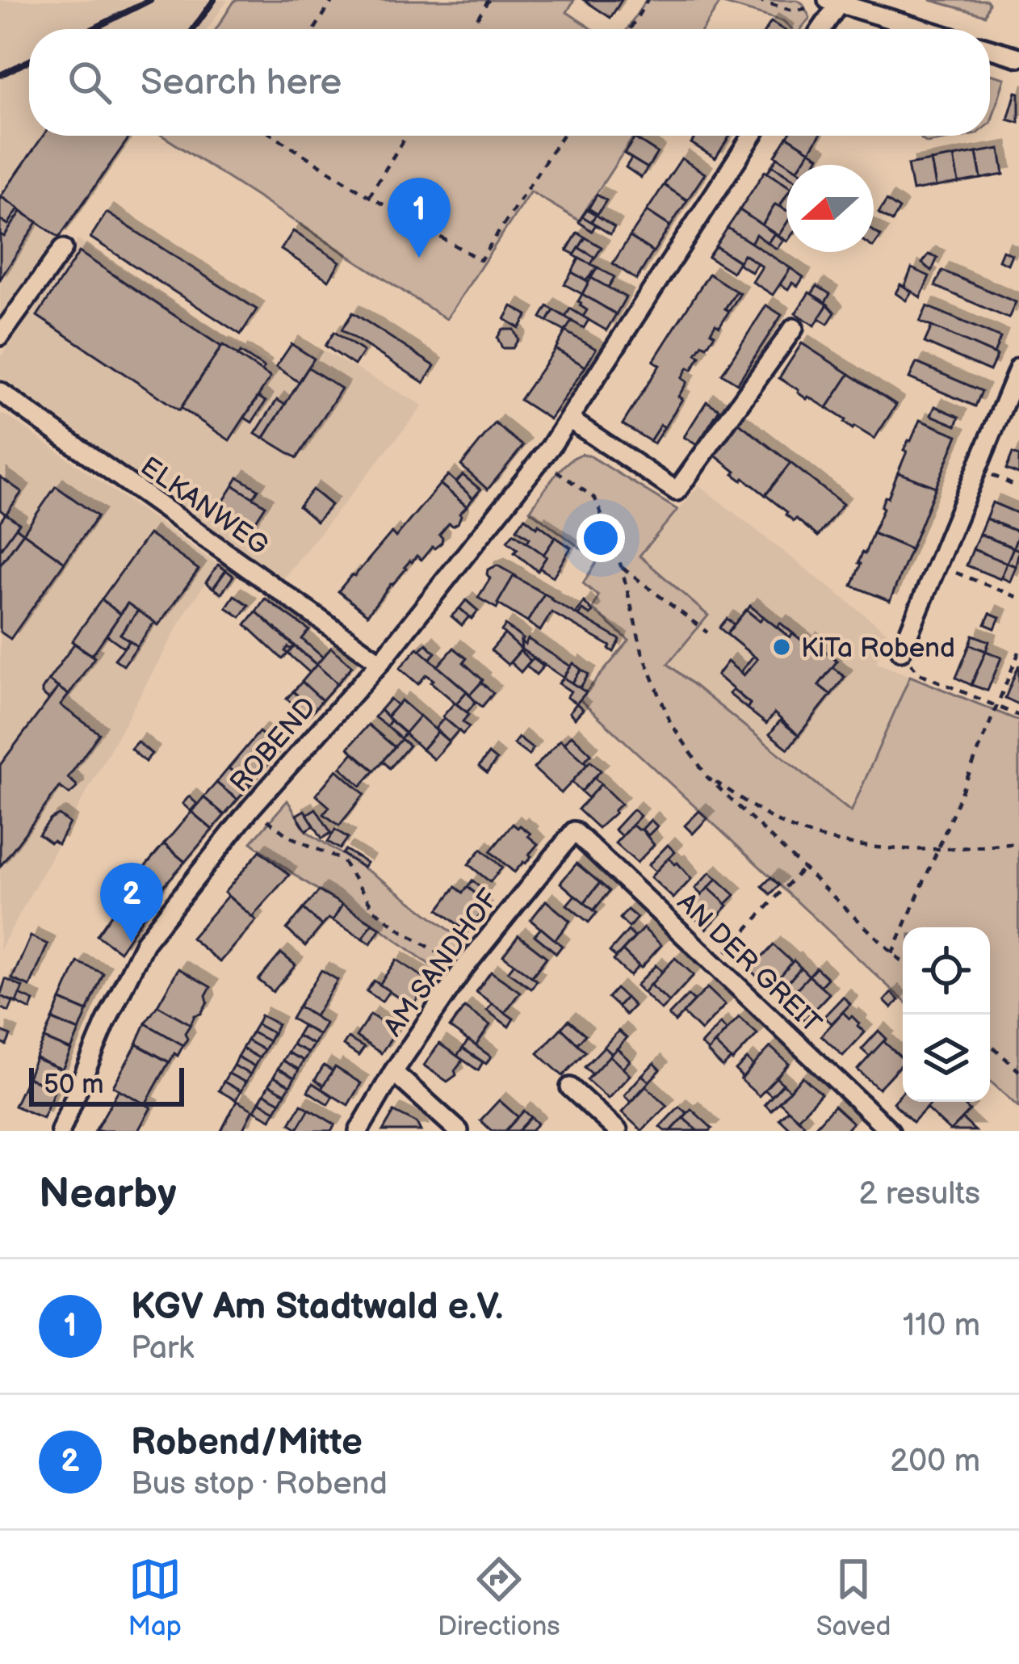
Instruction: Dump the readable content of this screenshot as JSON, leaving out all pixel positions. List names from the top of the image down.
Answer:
{
  "streets": {
    "street": [
      "ELKANWEG",
      "ROBEND",
      "AM SANDHOF",
      "AN DER GREIT"
    ]
  },
  "crossings": [
    ["ELKANWEG", "ROBEND"],
    ["AM SANDHOF", "AN DER GREIT"]
  ],
  "places": ["KiTa Robend"],
  "scale_bar": "50 m",
  "north": "left",
  "page": {
    "search": "Search here",
    "pins": ["1", "2"],
    "scale": "50 m",
    "heading": ["Nearby", "2 results"],
    "list": [
      {
        "mark": "1",
        "name": "KGV Am Stadtwald e.V.",
        "note": "Park",
        "value": "110 m"
      },
      {
        "mark": "2",
        "name": "Robend/Mitte",
        "note": "Bus stop · Robend",
        "value": "200 m"
      }
    ],
    "nav": ["Map", "Directions", "Saved"]
  }
}
